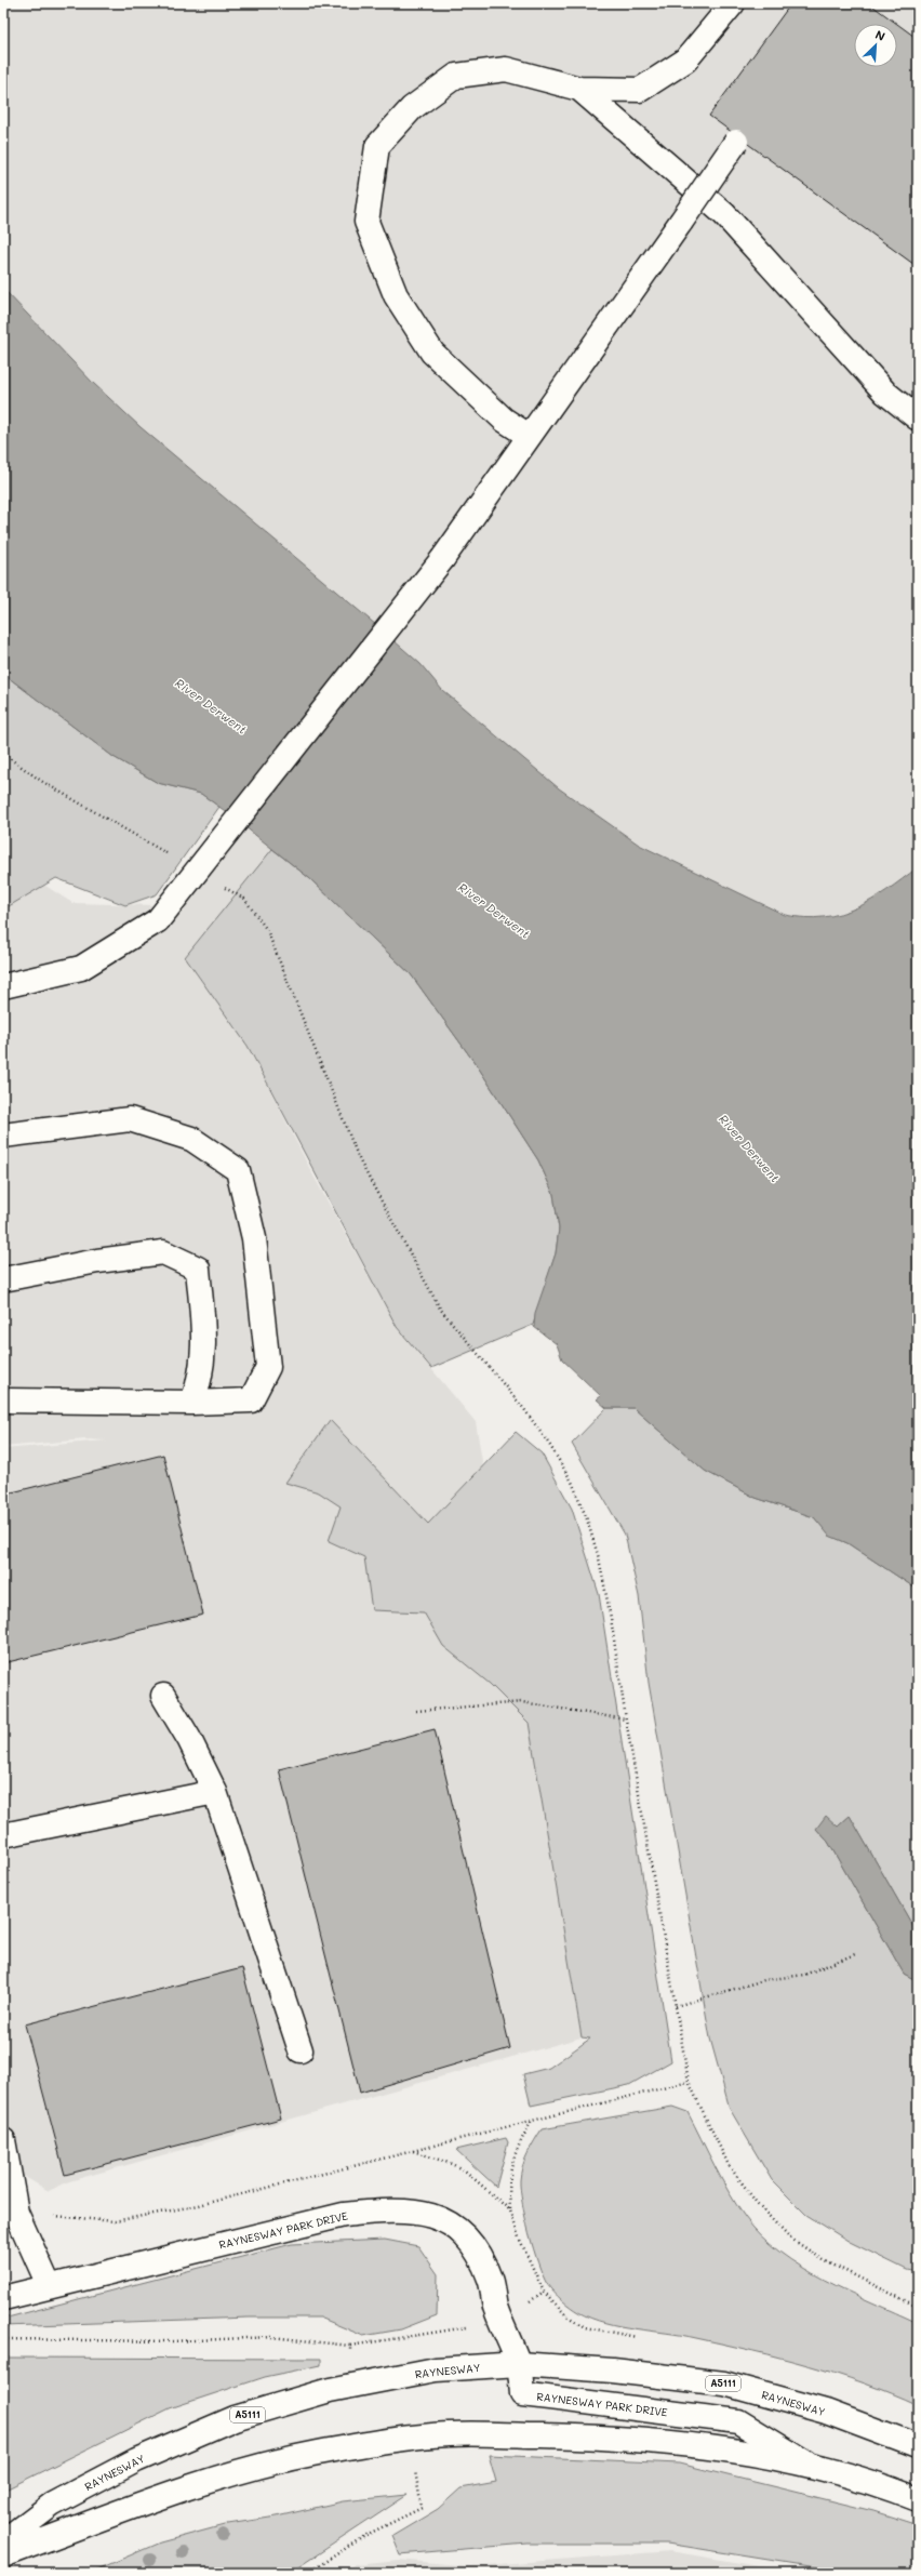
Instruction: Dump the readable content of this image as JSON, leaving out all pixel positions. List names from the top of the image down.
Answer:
{
  "streets": {
    "main road": ["RAYNESWAY PARK DRIVE", "RAYNESWAY", "A5111"]
  },
  "crossings": [
    ["RAYNESWAY PARK DRIVE", "RAYNESWAY"]
  ],
  "water": ["River Derwent"],
  "north": "top right"
}
